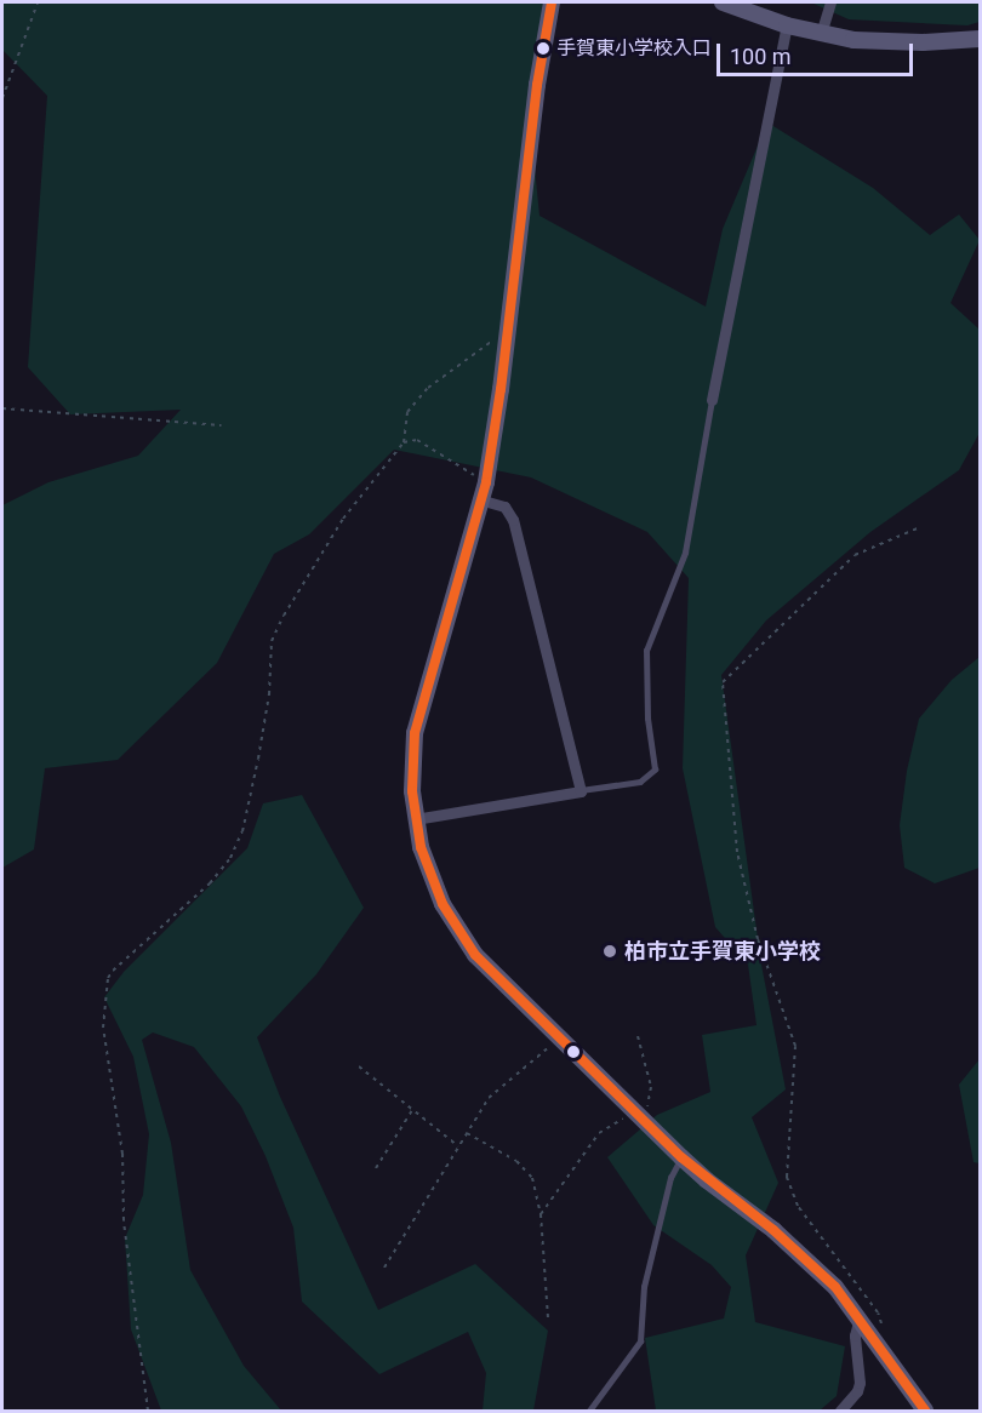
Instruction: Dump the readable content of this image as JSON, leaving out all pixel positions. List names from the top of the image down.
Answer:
{
  "places": ["手賀東小学校入口", "柏市立手賀東小学校"],
  "scale_bar": "100 m"
}
